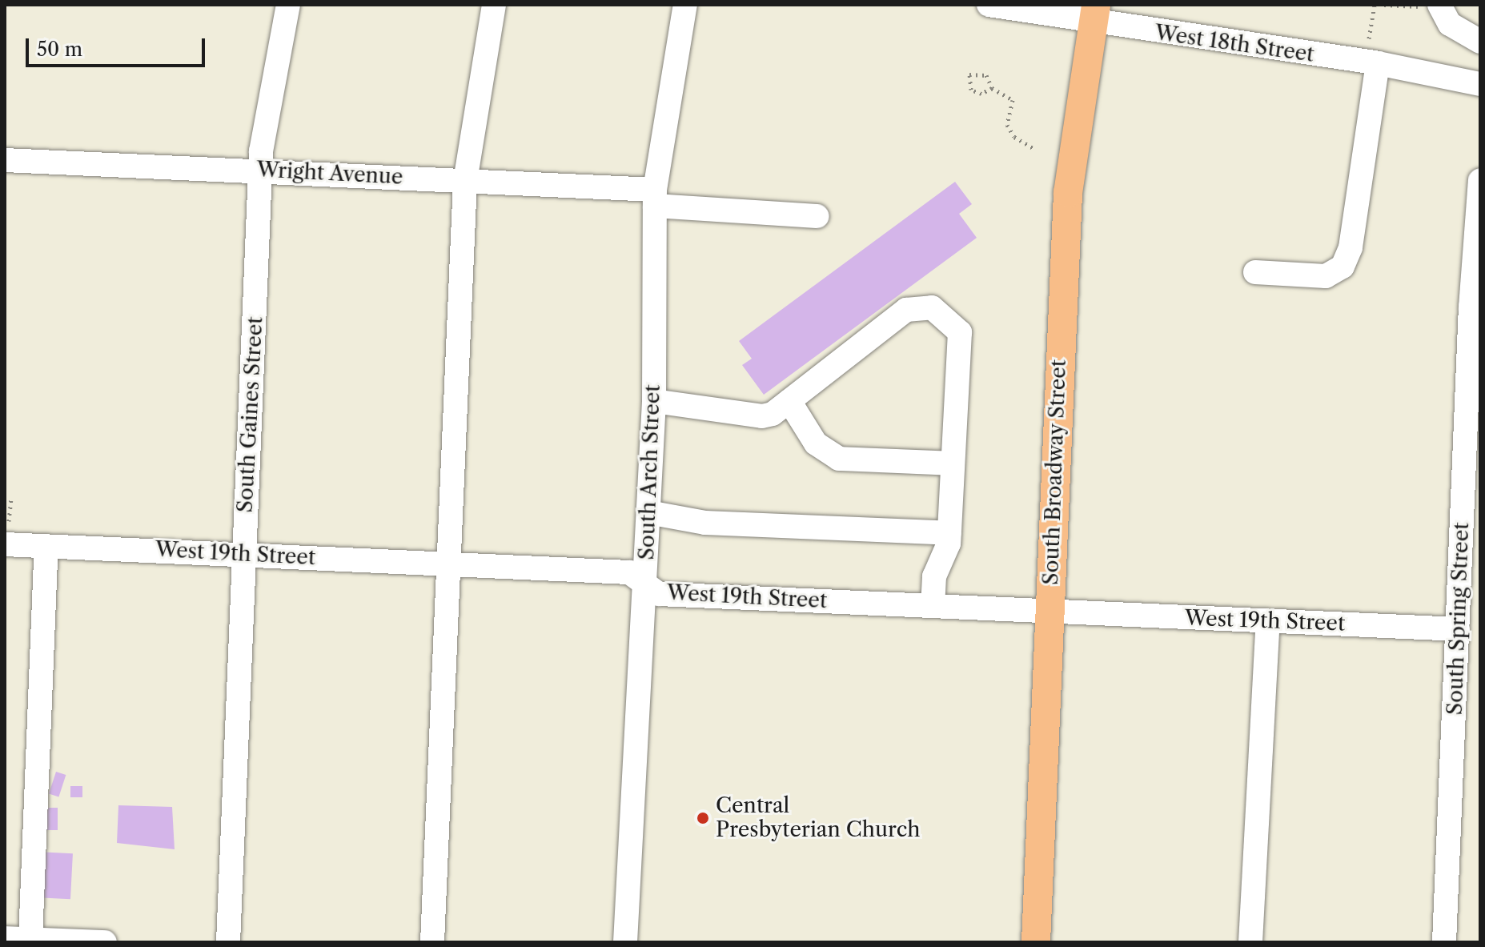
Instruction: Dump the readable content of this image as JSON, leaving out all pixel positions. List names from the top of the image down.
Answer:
{
  "streets": {
    "main road": ["South Broadway Street"],
    "street": [
      "West 18th Street",
      "Wright Avenue",
      "South Gaines Street",
      "South Arch Street",
      "West 19th Street",
      "South Spring Street"
    ]
  },
  "crossings": [
    ["West 18th Street", "South Broadway Street"],
    ["Wright Avenue", "South Gaines Street"],
    ["Wright Avenue", "South Arch Street"],
    ["South Gaines Street", "West 19th Street"],
    ["South Arch Street", "West 19th Street"],
    ["South Broadway Street", "West 19th Street"],
    ["West 19th Street", "South Spring Street"]
  ],
  "places": ["Central Presbyterian Church"],
  "scale_bar": "50 m"
}
